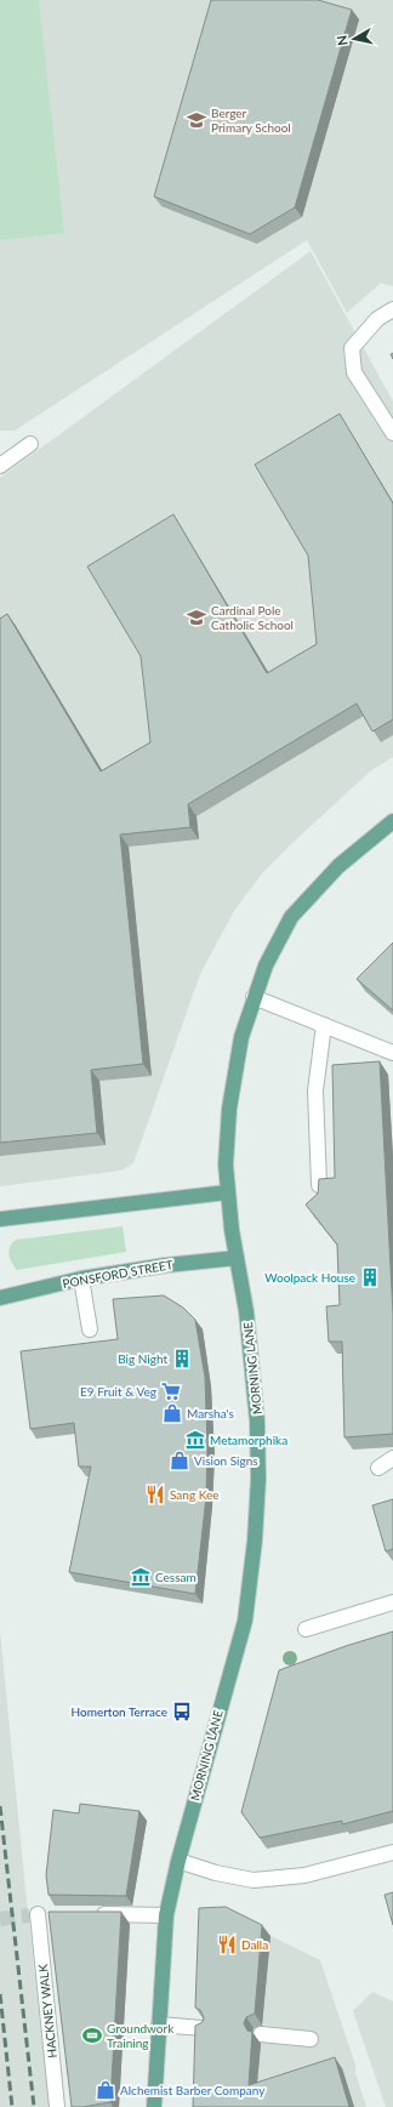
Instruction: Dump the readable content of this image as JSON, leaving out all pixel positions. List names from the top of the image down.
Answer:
{
  "streets": {
    "main road": ["PONSFORD STREET", "MORNING LANE"],
    "street": ["HACKNEY WALK"]
  },
  "crossings": [
    ["PONSFORD STREET", "MORNING LANE"]
  ],
  "places": {
    "school or university": ["Berger Primary School", "Cardinal Pole Catholic School"],
    "building": ["Woolpack House", "Big Night"],
    "supermarket": ["E9 Fruit & Veg"],
    "shop": ["Marsha's", "Vision Signs", "Alchemist Barber Company"],
    "museum": ["Metamorphika", "Cessam"],
    "restaurant": ["Sang Kee", "Dalla"],
    "bus stop": ["Homerton Terrace"],
    "sports": ["Groundwork Training"]
  },
  "north": "left"
}
